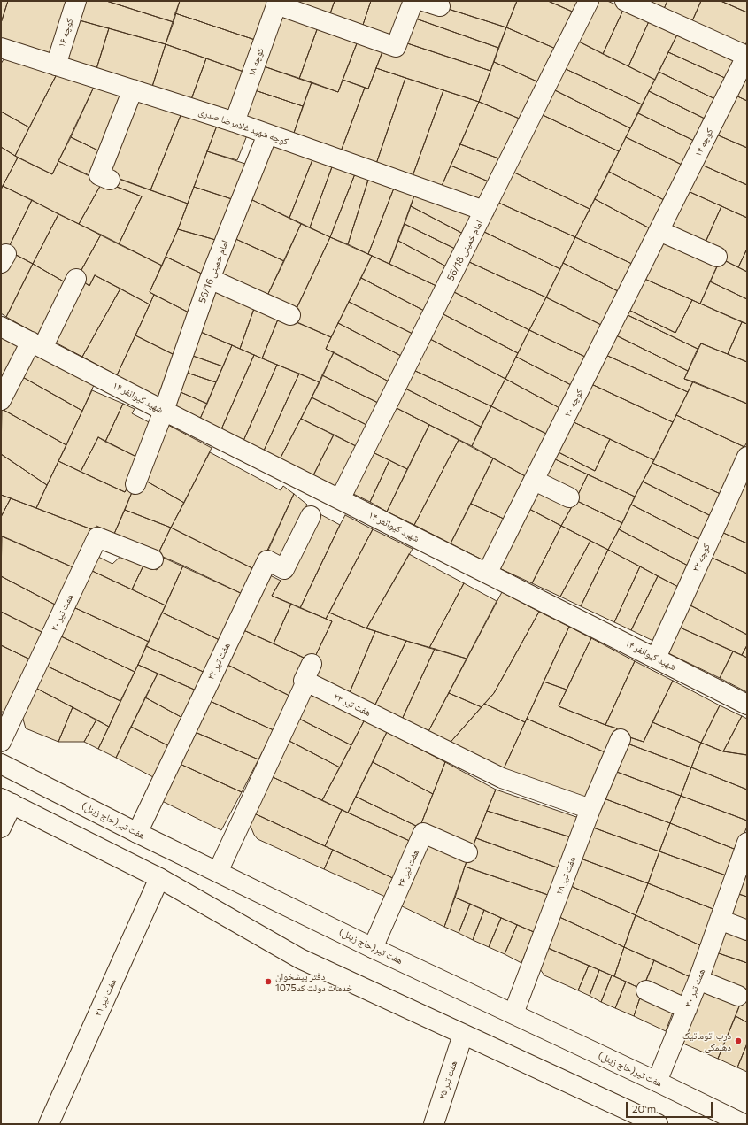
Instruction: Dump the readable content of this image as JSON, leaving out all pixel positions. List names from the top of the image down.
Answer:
{
  "streets": {
    "street": [
      "کوچه ۱۶",
      "کوچه ۱۸",
      "کوچه شهید غلامرضا صدری",
      "کوچه ۱۴",
      "امام خمینی 56/18",
      "امام خمینی 56/16",
      "شهید کیوانفر ۱۴",
      "کوچه ۲۰",
      "کوچه ۲۲",
      "هفت تیر ۲۰",
      "هفت تیر ۲۲",
      "هفت تیر ۲۴",
      "هفت تیر(حاج زینل)",
      "هفت تیر ۲۶",
      "هفت تیر ۲۸",
      "هفت تیر ۳۰",
      "هفت تیر ۲۱",
      "هفت تیر ۲۵"
    ]
  },
  "crossings": [
    ["کوچه ۱۶", "کوچه شهید غلامرضا صدری"],
    ["کوچه ۱۸", "کوچه شهید غلامرضا صدری"],
    ["کوچه شهید غلامرضا صدری", "امام خمینی 56/18"],
    ["کوچه شهید غلامرضا صدری", "امام خمینی 56/16"],
    ["کوچه ۱۴", "کوچه ۲۰"],
    ["امام خمینی 56/18", "شهید کیوانفر ۱۴"],
    ["امام خمینی 56/16", "شهید کیوانفر ۱۴"],
    ["شهید کیوانفر ۱۴", "کوچه ۲۰"],
    ["شهید کیوانفر ۱۴", "کوچه ۲۲"],
    ["هفت تیر ۲۲", "هفت تیر(حاج زینل)"],
    ["هفت تیر ۲۴", "هفت تیر(حاج زینل)"],
    ["هفت تیر ۲۴", "هفت تیر ۲۸"],
    ["هفت تیر(حاج زینل)", "هفت تیر ۲۶"],
    ["هفت تیر(حاج زینل)", "هفت تیر ۲۸"],
    ["هفت تیر(حاج زینل)", "هفت تیر ۳۰"]
  ],
  "places": ["دفتر پیشخوان خدمات دولت کد1075", "درب اتوماتیک دهنمکی"],
  "scale_bar": "20 m"
}
